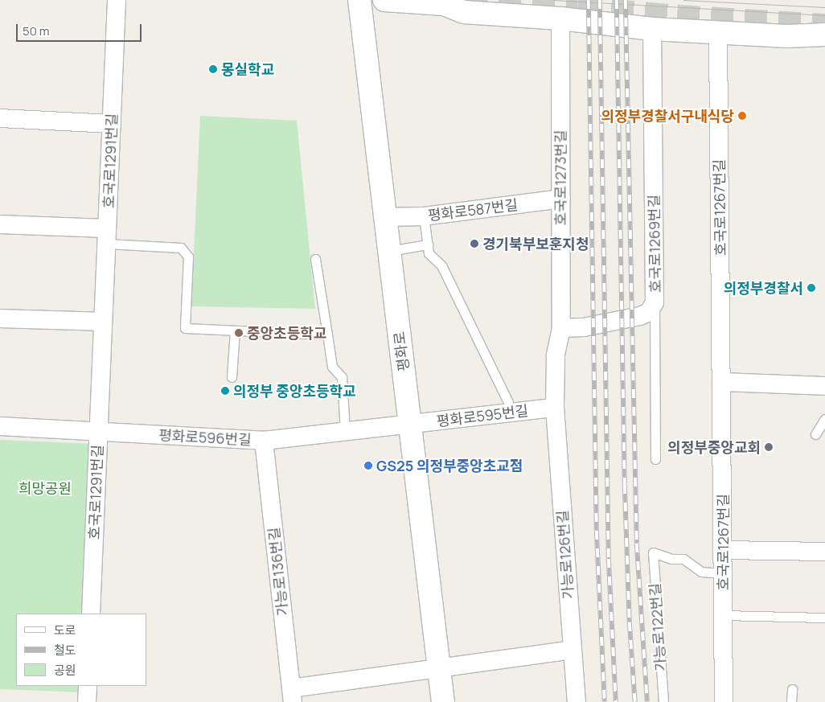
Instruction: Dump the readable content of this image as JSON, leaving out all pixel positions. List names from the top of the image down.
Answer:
{
  "streets": {
    "main road": ["평화로"],
    "street": [
      "호국로1291번길",
      "호국로1273번길",
      "호국로1267번길",
      "평화로587번길",
      "호국로1269번길",
      "평화로595번길",
      "평화로596번길",
      "가능로126번길",
      "가능로136번길"
    ],
    "lane": ["가능로122번길"]
  },
  "crossings": [
    ["호국로1291번길", "평화로596번길"],
    ["호국로1273번길", "평화로587번길"],
    ["호국로1273번길", "평화로595번길"],
    ["호국로1273번길", "가능로126번길"],
    ["호국로1267번길", "가능로122번길"],
    ["평화로587번길", "평화로"],
    ["평화로", "평화로595번길"],
    ["평화로", "평화로596번길"],
    ["평화로595번길", "평화로596번길"],
    ["평화로595번길", "가능로126번길"],
    ["평화로596번길", "가능로136번길"]
  ],
  "parks": ["희망공원"],
  "places": [
    "몽실학교",
    "의정부경찰서구내식당",
    "경기북부보훈지청",
    "의정부경찰서",
    "중앙초등학교",
    "의정부 중앙초등학교",
    "의정부중앙교회",
    "GS25 의정부중앙초교점"
  ],
  "legend": ["도로", "철도", "공원"],
  "scale_bar": "50 m"
}
